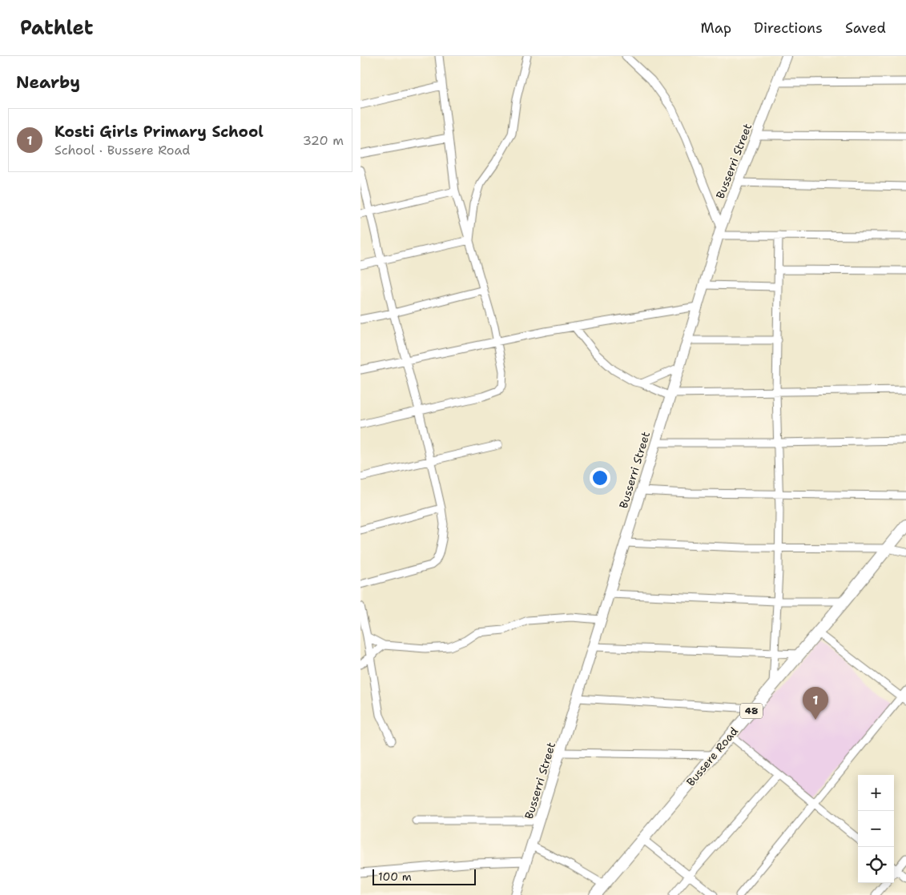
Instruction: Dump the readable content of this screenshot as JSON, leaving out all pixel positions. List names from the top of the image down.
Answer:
{
  "streets": {
    "main road": ["Busserri Street", "48", "Bussere Road"]
  },
  "scale_bar": "100 m",
  "page": {
    "header": "Pathlet",
    "nav": ["Map", "Directions", "Saved"],
    "heading": "Nearby",
    "list": [
      {
        "mark": "1",
        "name": "Kosti Girls Primary School",
        "note": "School · Bussere Road",
        "value": "320 m"
      }
    ],
    "pins": "1",
    "map_buttons": ["+", "−"],
    "scale": "100 m"
  }
}
